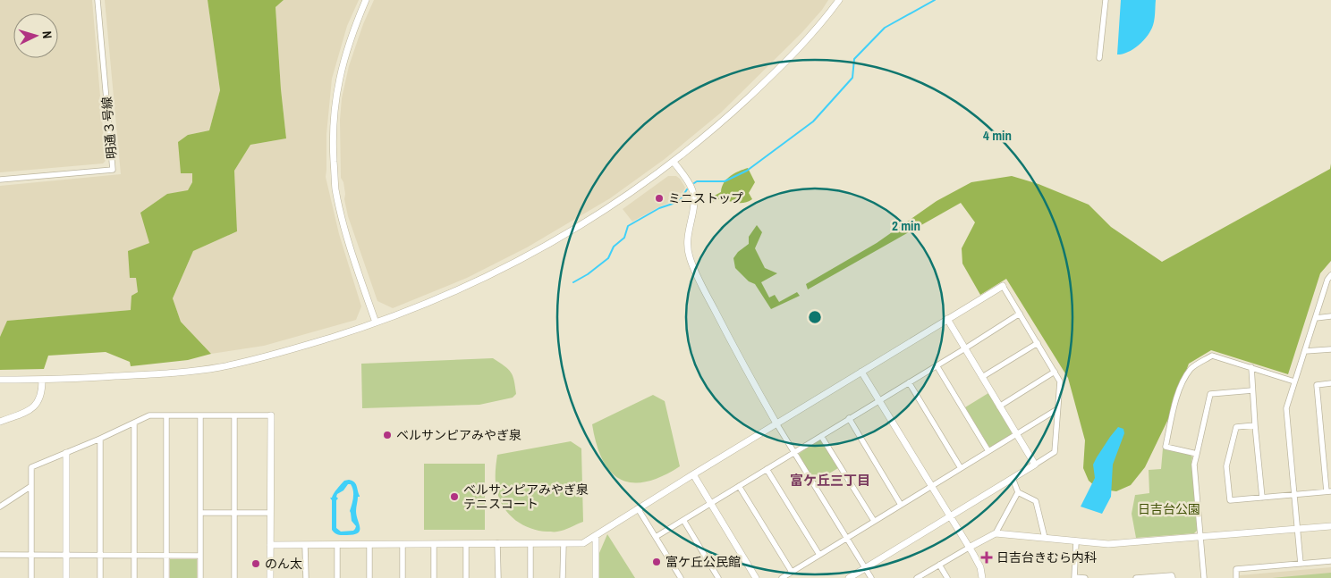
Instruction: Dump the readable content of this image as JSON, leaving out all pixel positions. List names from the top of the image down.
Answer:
{
  "streets": {
    "street": ["明通３号線"]
  },
  "districts": ["富ケ丘三丁目"],
  "parks": ["日吉台公園"],
  "places": {
    "other": [
      "ミニストップ",
      "ベルサンピアみやぎ泉",
      "ベルサンピアみやぎ泉 テニスコート",
      "富ケ丘公民館",
      "のん太"
    ],
    "health": ["日吉台きむら内科"]
  },
  "north": "right",
  "rings": ["4 min", "2 min"]
}
